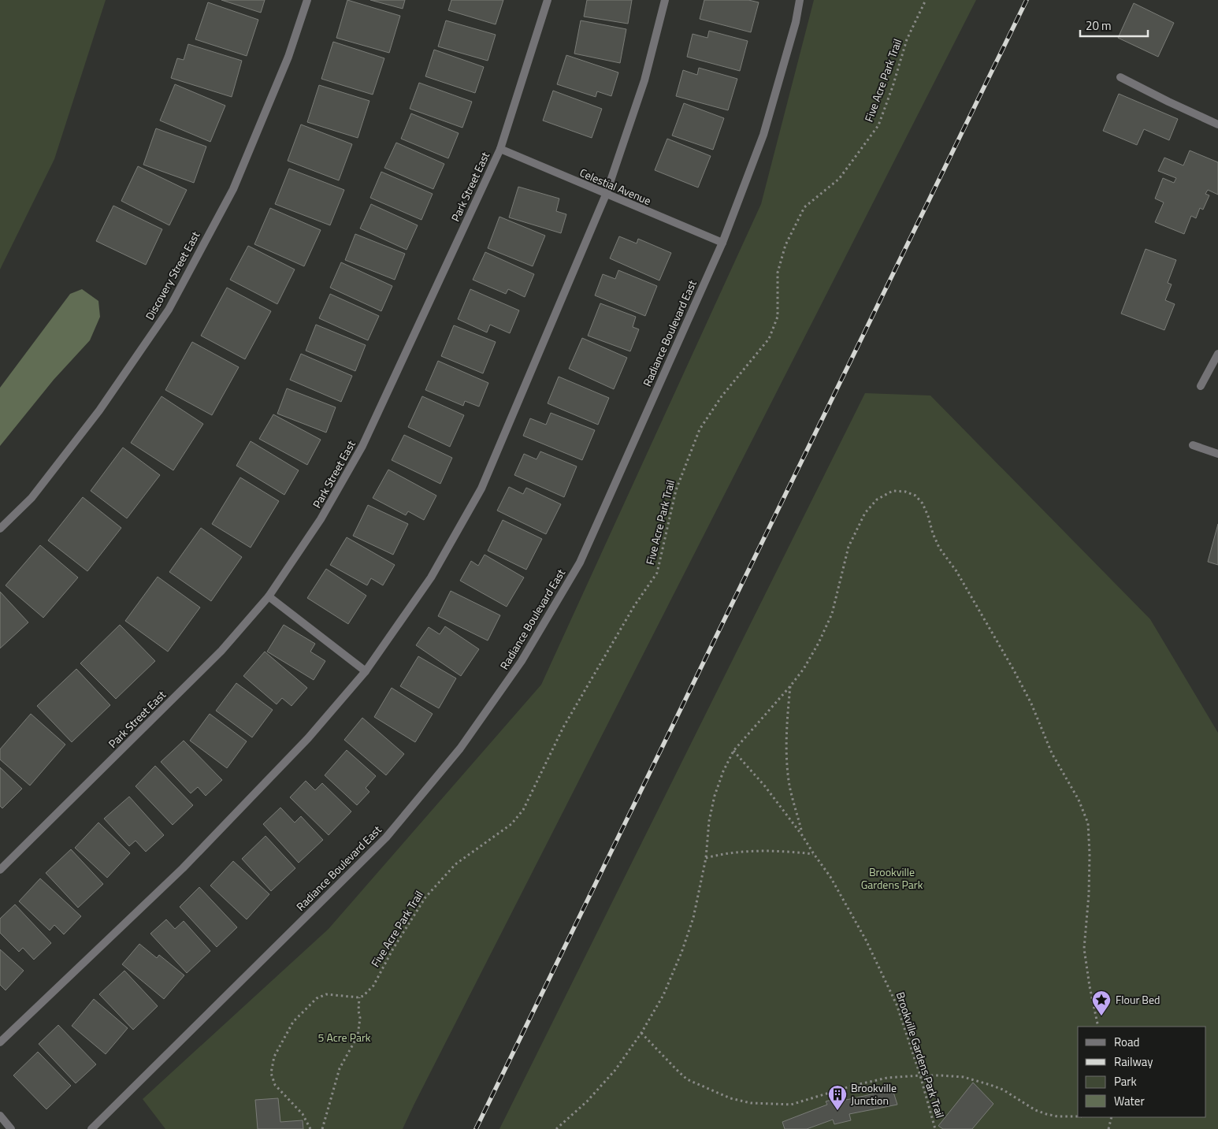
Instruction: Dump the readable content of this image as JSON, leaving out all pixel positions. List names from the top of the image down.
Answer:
{
  "streets": {
    "street": [
      "Park Street East",
      "Celestial Avenue",
      "Discovery Street East",
      "Radiance Boulevard East"
    ],
    "path": ["Five Acre Park Trail", "Brookville Gardens Park Trail"]
  },
  "crossings": [
    ["Park Street East", "Celestial Avenue"],
    ["Celestial Avenue", "Radiance Boulevard East"]
  ],
  "parks": ["Brookville Gardens Park", "5 Acre Park"],
  "places": {
    "place": ["Flour Bed"],
    "building": ["Brookville Junction"]
  },
  "legend": [
    "Road",
    "Railway",
    "Park",
    "Water"
  ],
  "scale_bar": "20 m"
}
